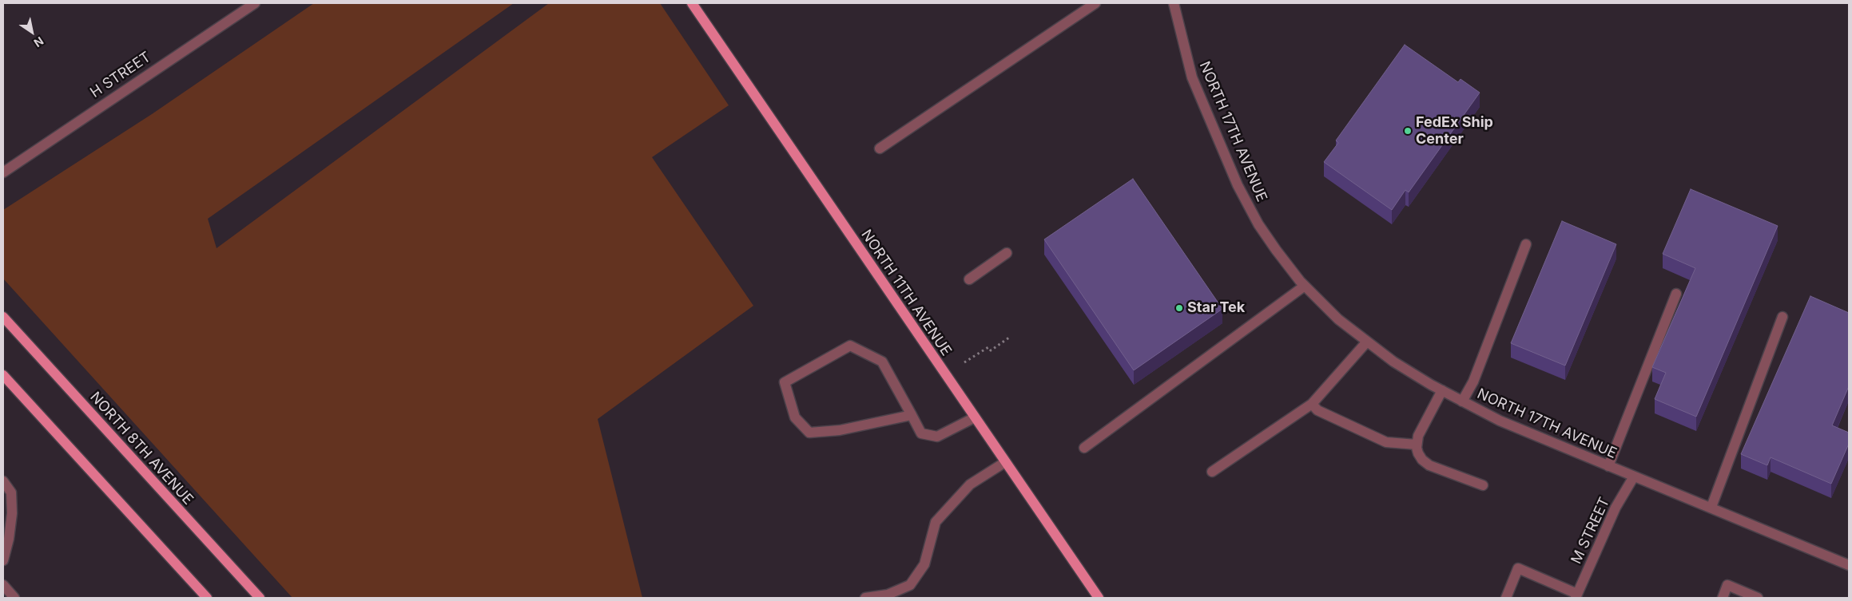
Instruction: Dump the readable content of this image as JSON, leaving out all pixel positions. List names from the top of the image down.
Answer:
{
  "streets": {
    "main road": ["NORTH 11TH AVENUE", "NORTH 8TH AVENUE"],
    "street": ["H STREET", "NORTH 17TH AVENUE", "M STREET"]
  },
  "crossings": [
    ["NORTH 17TH AVENUE", "M STREET"]
  ],
  "places": ["FedEx Ship Center", "Star Tek"],
  "north": "bottom right"
}
